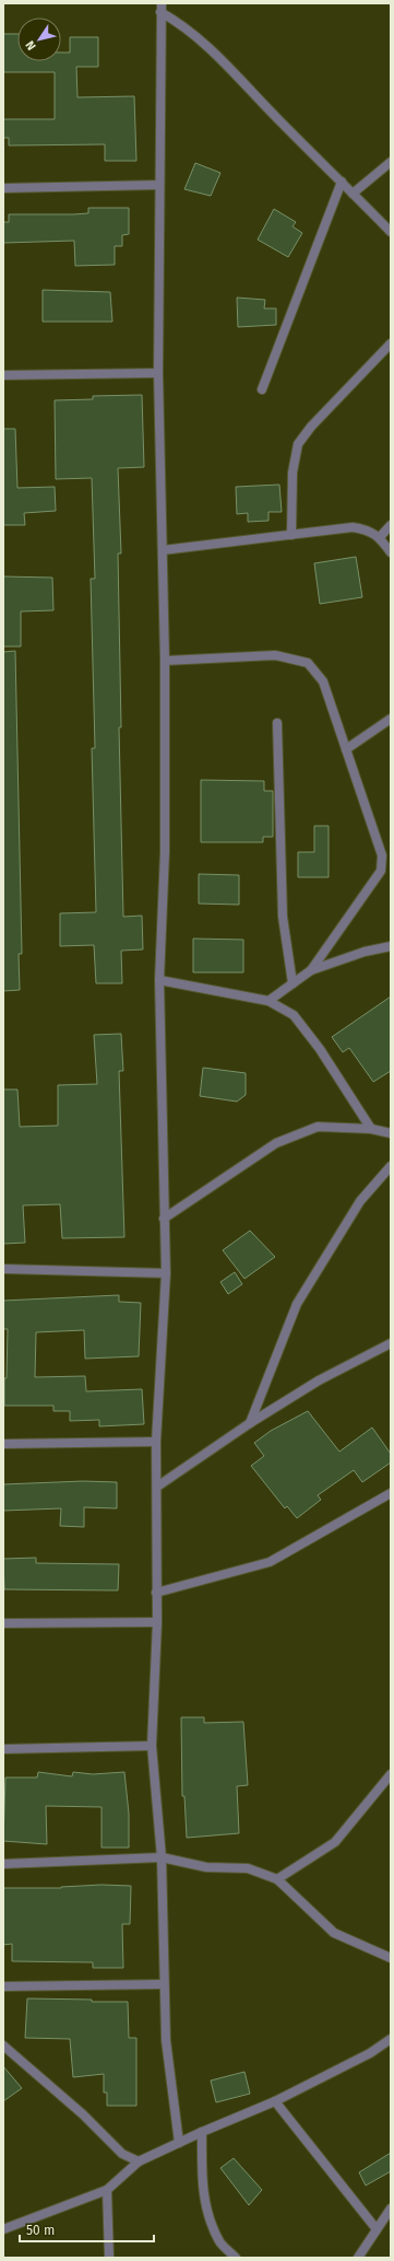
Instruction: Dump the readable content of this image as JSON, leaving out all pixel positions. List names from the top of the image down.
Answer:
{
  "scale_bar": "50 m",
  "north": "bottom left"
}
